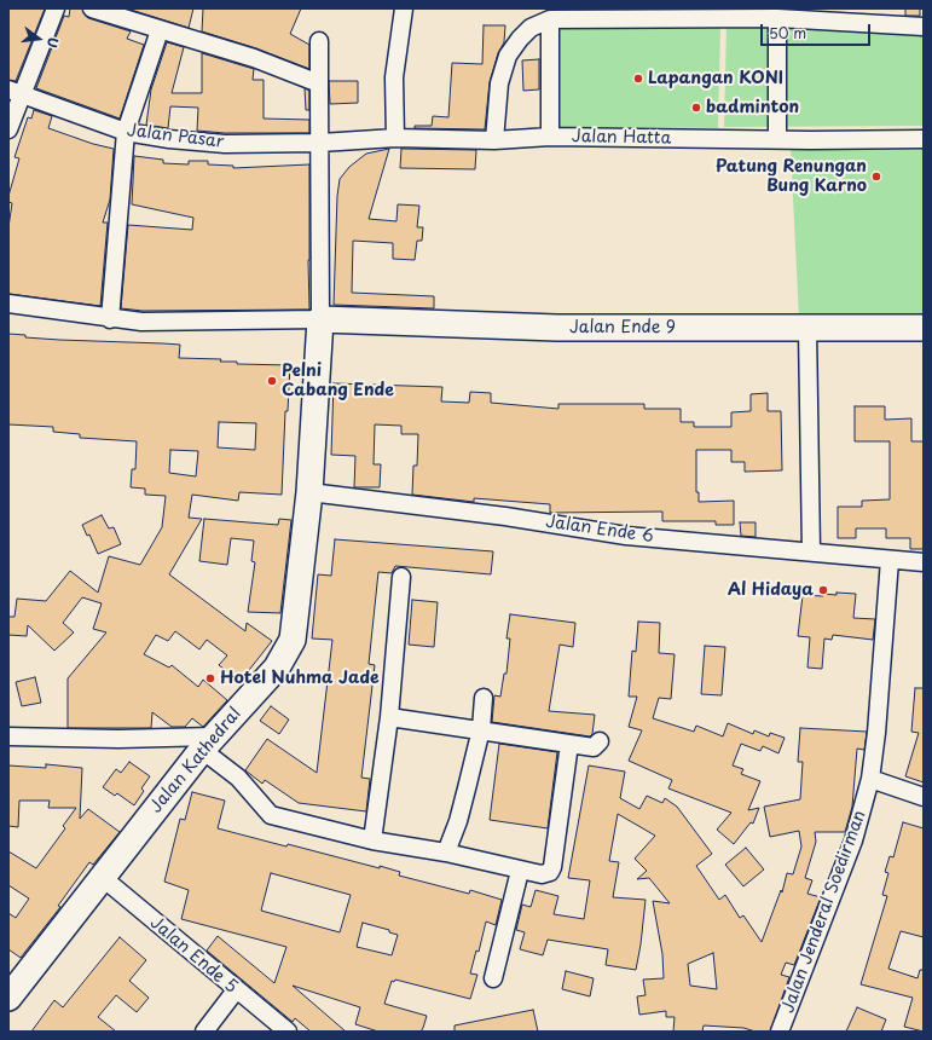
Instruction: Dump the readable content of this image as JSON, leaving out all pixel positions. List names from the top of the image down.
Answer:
{
  "streets": {
    "highway": ["Jalan Ende 9", "Jalan Kathedral"],
    "street": [
      "Jalan Pasar",
      "Jalan Hatta",
      "Jalan Ende 6",
      "Jalan Jenderal Soedirman",
      "Jalan Ende 5"
    ]
  },
  "crossings": [
    ["Jalan Pasar", "Jalan Hatta"],
    ["Jalan Ende 9", "Jalan Kathedral"],
    ["Jalan Ende 6", "Jalan Kathedral"],
    ["Jalan Ende 6", "Jalan Jenderal Soedirman"],
    ["Jalan Kathedral", "Jalan Ende 5"]
  ],
  "places": [
    "Lapangan KONI",
    "badminton",
    "Patung Renungan Bung Karno",
    "Pelni Cabang Ende",
    "Al Hidaya",
    "Hotel Nuhma Jade"
  ],
  "scale_bar": "50 m",
  "north": "right"
}
